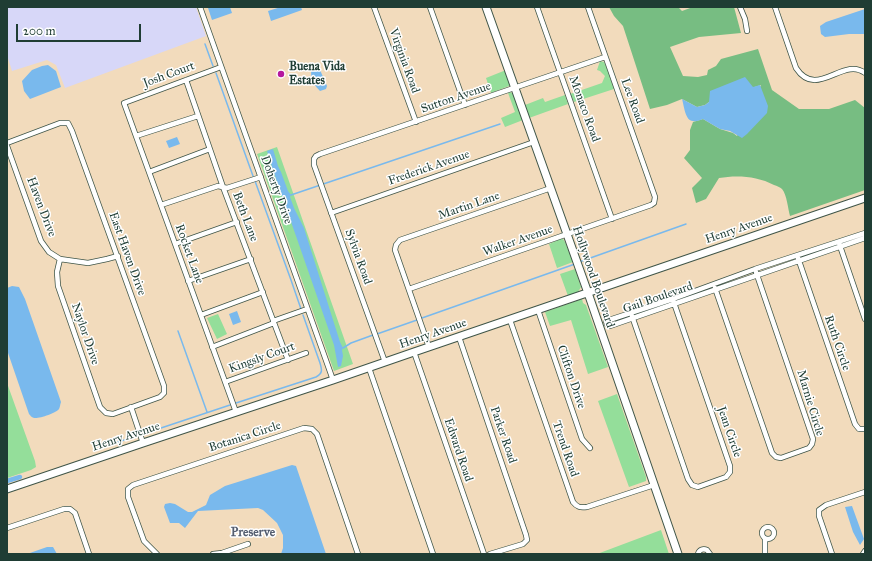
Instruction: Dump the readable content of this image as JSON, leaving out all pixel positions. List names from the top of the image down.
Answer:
{
  "streets": {
    "street": [
      "Virginia Road",
      "Josh Court",
      "Sutton Avenue",
      "Lee Road",
      "Monaco Road",
      "Frederick Avenue",
      "Doherty Drive",
      "Martin Lane",
      "Haven Drive",
      "Beth Lane",
      "Henry Avenue",
      "Walker Avenue",
      "East Haven Drive",
      "Rocket Lane",
      "Sylvia Road",
      "Hollywood Boulevard",
      "Gail Boulevard",
      "Naylor Drive",
      "Ruth Circle",
      "Kingsly Court",
      "Clifton Drive",
      "Marnie Circle",
      "Jean Circle",
      "Parker Road",
      "Botanica Circle",
      "Trend Road",
      "Edward Road"
    ]
  },
  "crossings": [
    ["Virginia Road", "Sutton Avenue"],
    ["Josh Court", "Doherty Drive"],
    ["Josh Court", "Beth Lane"],
    ["Josh Court", "Rocket Lane"],
    ["Sutton Avenue", "Lee Road"],
    ["Sutton Avenue", "Monaco Road"],
    ["Sutton Avenue", "Sylvia Road"],
    ["Sutton Avenue", "Hollywood Boulevard"],
    ["Lee Road", "Walker Avenue"],
    ["Monaco Road", "Walker Avenue"],
    ["Frederick Avenue", "Sylvia Road"],
    ["Frederick Avenue", "Hollywood Boulevard"],
    ["Doherty Drive", "Henry Avenue"],
    ["Martin Lane", "Walker Avenue"],
    ["Martin Lane", "Hollywood Boulevard"],
    ["Haven Drive", "Naylor Drive"],
    ["Beth Lane", "Kingsly Court"],
    ["Henry Avenue", "Rocket Lane"],
    ["Henry Avenue", "Sylvia Road"],
    ["Henry Avenue", "Hollywood Boulevard"],
    ["Henry Avenue", "Clifton Drive"],
    ["Henry Avenue", "Parker Road"],
    ["Henry Avenue", "Trend Road"],
    ["Henry Avenue", "Edward Road"],
    ["Walker Avenue", "Hollywood Boulevard"],
    ["East Haven Drive", "Naylor Drive"],
    ["Rocket Lane", "Kingsly Court"],
    ["Hollywood Boulevard", "Trend Road"],
    ["Gail Boulevard", "Ruth Circle"],
    ["Gail Boulevard", "Marnie Circle"],
    ["Gail Boulevard", "Jean Circle"]
  ],
  "districts": ["Preserve"],
  "places": ["Buena Vida Estates"],
  "scale_bar": "200 m"
}
